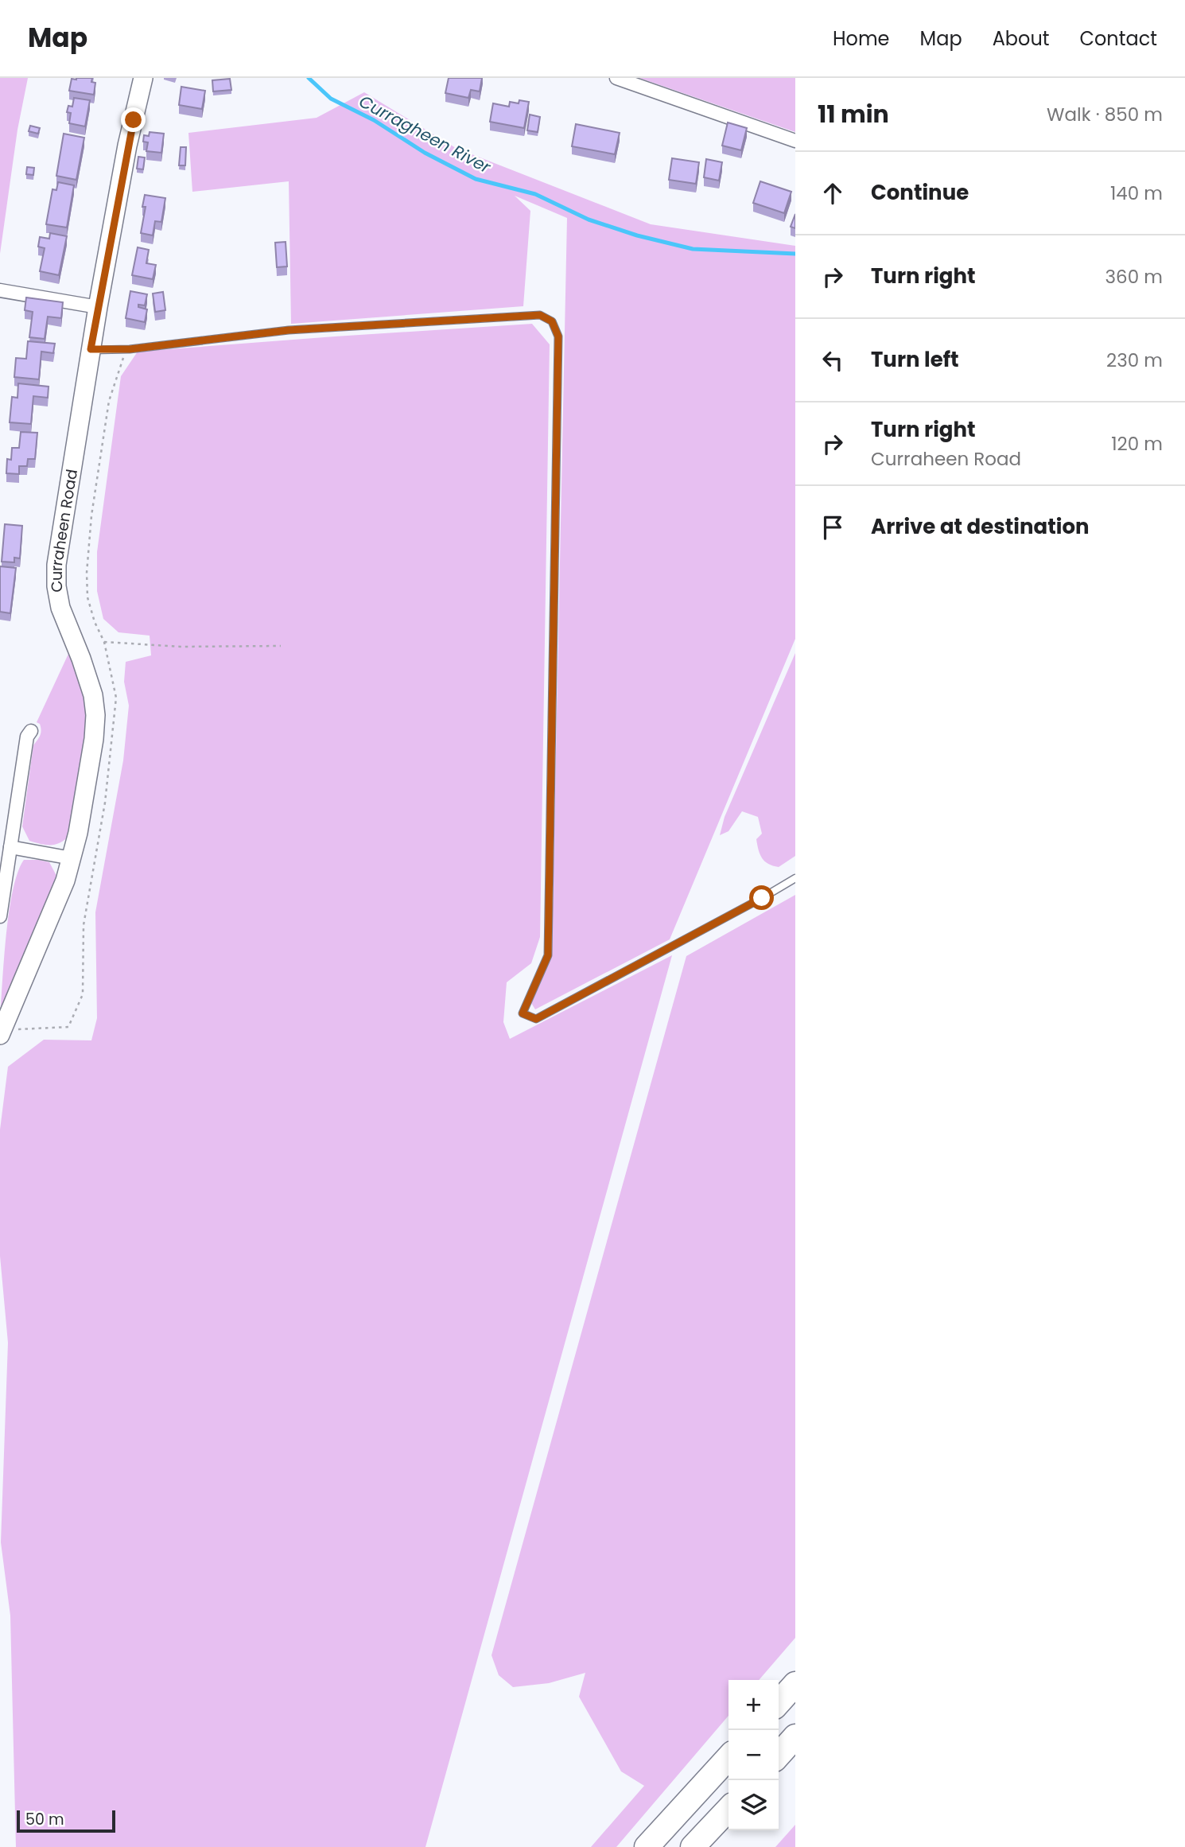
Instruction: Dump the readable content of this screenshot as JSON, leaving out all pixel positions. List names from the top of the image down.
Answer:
{
  "streets": {
    "street": ["Curraheen Road"]
  },
  "water": ["Curragheen River"],
  "scale_bar": "50 m",
  "page": {
    "header": "Map",
    "nav": [
      "Home",
      "Map",
      "About",
      "Contact"
    ],
    "heading": ["11 min", "Walk · 850 m"],
    "list": [
      ["Continue", "140 m"],
      ["Turn right", "360 m"],
      ["Turn left", "230 m"],
      ["Turn right", "Curraheen Road", "120 m"],
      "Arrive at destination"
    ],
    "map_buttons": ["+", "−"],
    "scale": "50 m"
  }
}
